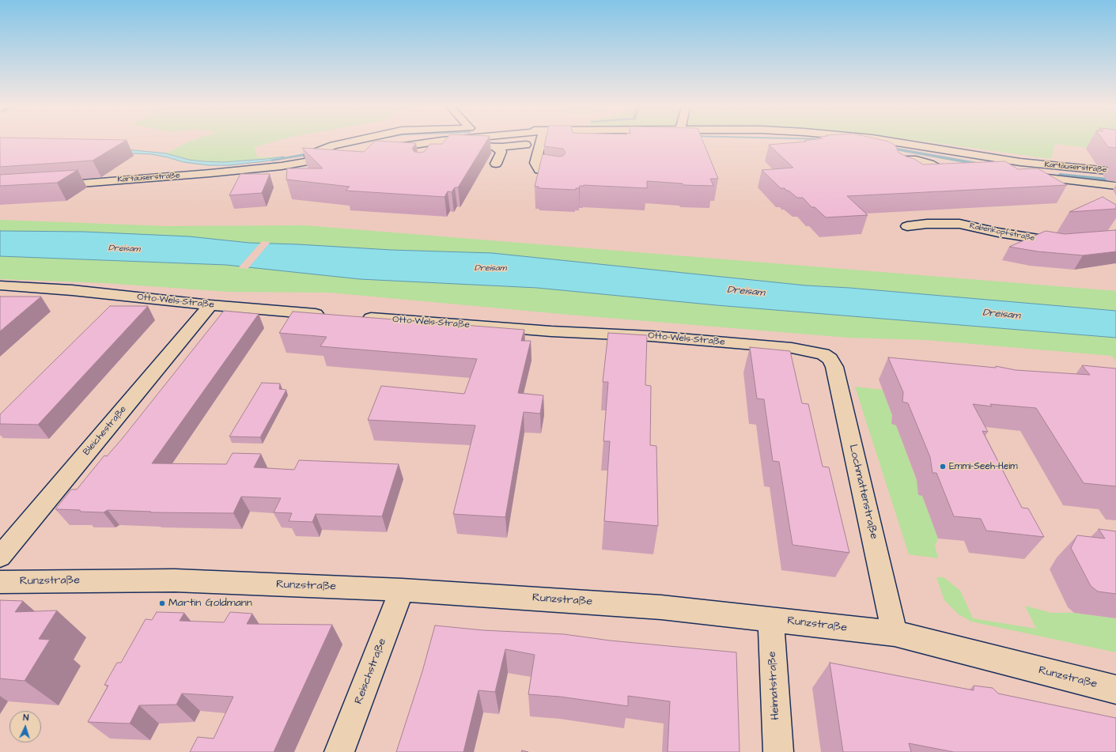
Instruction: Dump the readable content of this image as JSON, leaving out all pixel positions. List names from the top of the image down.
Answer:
{
  "streets": {
    "street": [
      "Kartäuserstraße",
      "Rabenkopfstraße",
      "Otto-Wels-Straße",
      "Bleichestraße",
      "Lochmattenstraße",
      "Runzstraße",
      "Reischstraße",
      "Heimatstraße"
    ]
  },
  "crossings": [
    ["Otto-Wels-Straße", "Bleichestraße"],
    ["Otto-Wels-Straße", "Lochmattenstraße"],
    ["Lochmattenstraße", "Runzstraße"],
    ["Runzstraße", "Reischstraße"],
    ["Runzstraße", "Heimatstraße"]
  ],
  "water": ["Dreisam"],
  "places": ["Emmi-Seeh-Heim", "Martin Goldmann"],
  "north": "top"
}
